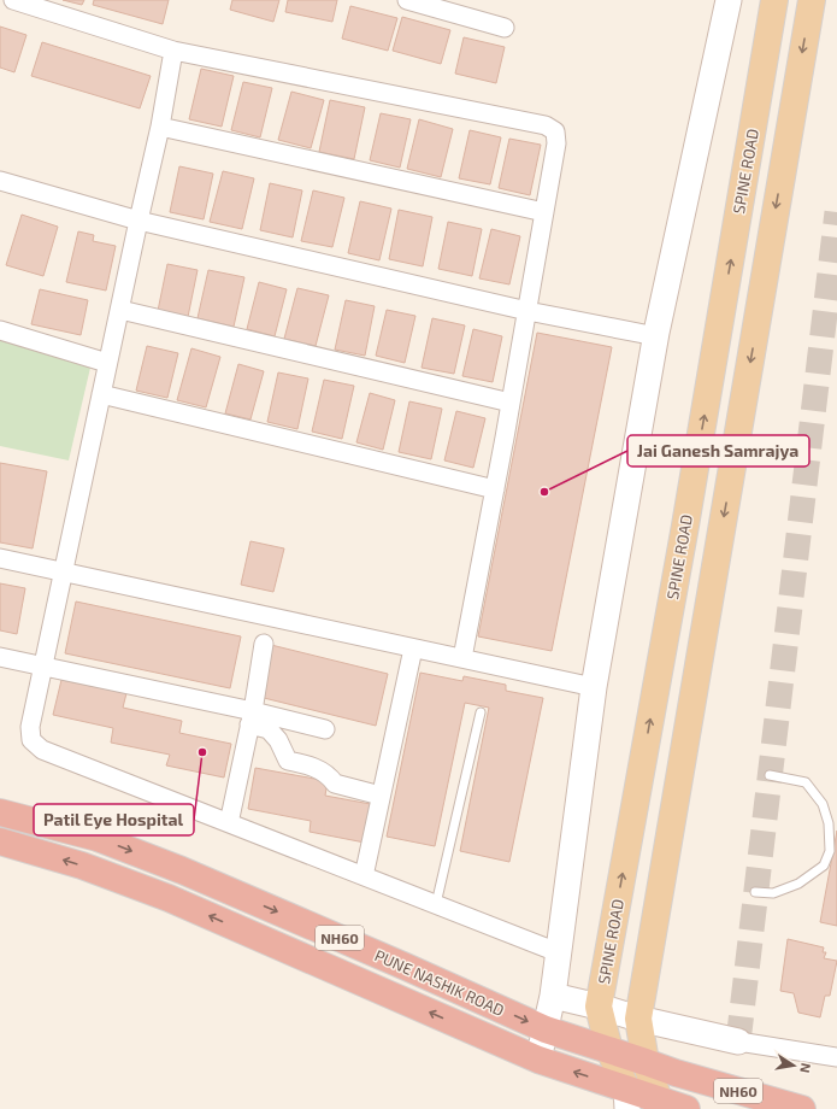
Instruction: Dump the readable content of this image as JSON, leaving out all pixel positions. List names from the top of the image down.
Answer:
{
  "streets": {
    "highway": ["NH60", "PUNE NASHIK ROAD"],
    "main road": ["SPINE ROAD"]
  },
  "crossings": [
    ["SPINE ROAD", "PUNE NASHIK ROAD"]
  ],
  "places": ["Jai Ganesh Samrajya", "Patil Eye Hospital"],
  "north": "right"
}
